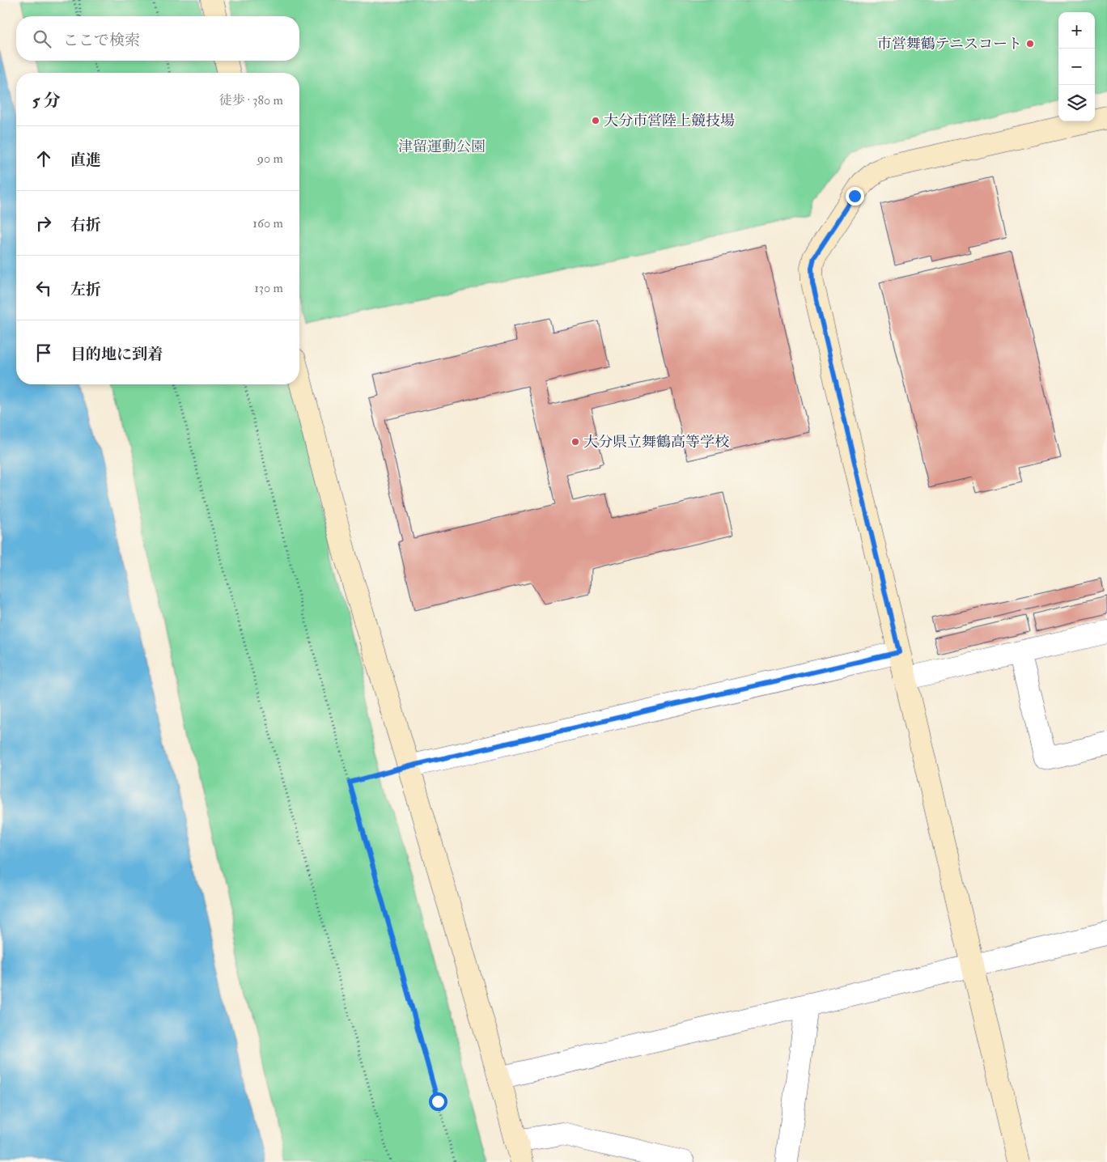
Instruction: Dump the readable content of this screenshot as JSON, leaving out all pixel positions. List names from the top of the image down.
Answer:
{
  "parks": ["津留運動公園"],
  "places": ["市営舞鶴テニスコート", "大分市営陸上競技場", "大分県立舞鶴高等学校"],
  "page": {
    "map_buttons": ["+", "−"],
    "search": "ここで検索",
    "heading": ["5 分", "徒歩 · 380 m"],
    "list": [
      ["直進", "90 m"],
      ["右折", "160 m"],
      ["左折", "130 m"],
      "目的地に到着"
    ]
  }
}
